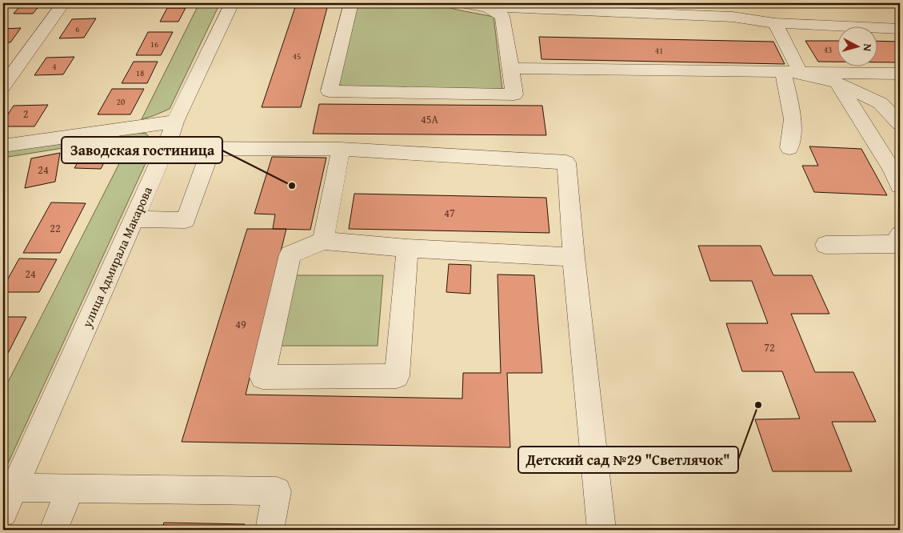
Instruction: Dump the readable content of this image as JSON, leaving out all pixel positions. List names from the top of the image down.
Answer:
{
  "streets": {
    "street": ["улица Адмирала Макарова"]
  },
  "places": ["Заводская гостиница", "Детский сад №29 \"Светлячок\""],
  "house_numbers": [
    "6",
    "16",
    "43",
    "41",
    "45",
    "4",
    "18",
    "20",
    "2",
    "45А",
    "24",
    "47",
    "22",
    "24",
    "49",
    "72"
  ],
  "north": "right"
}
